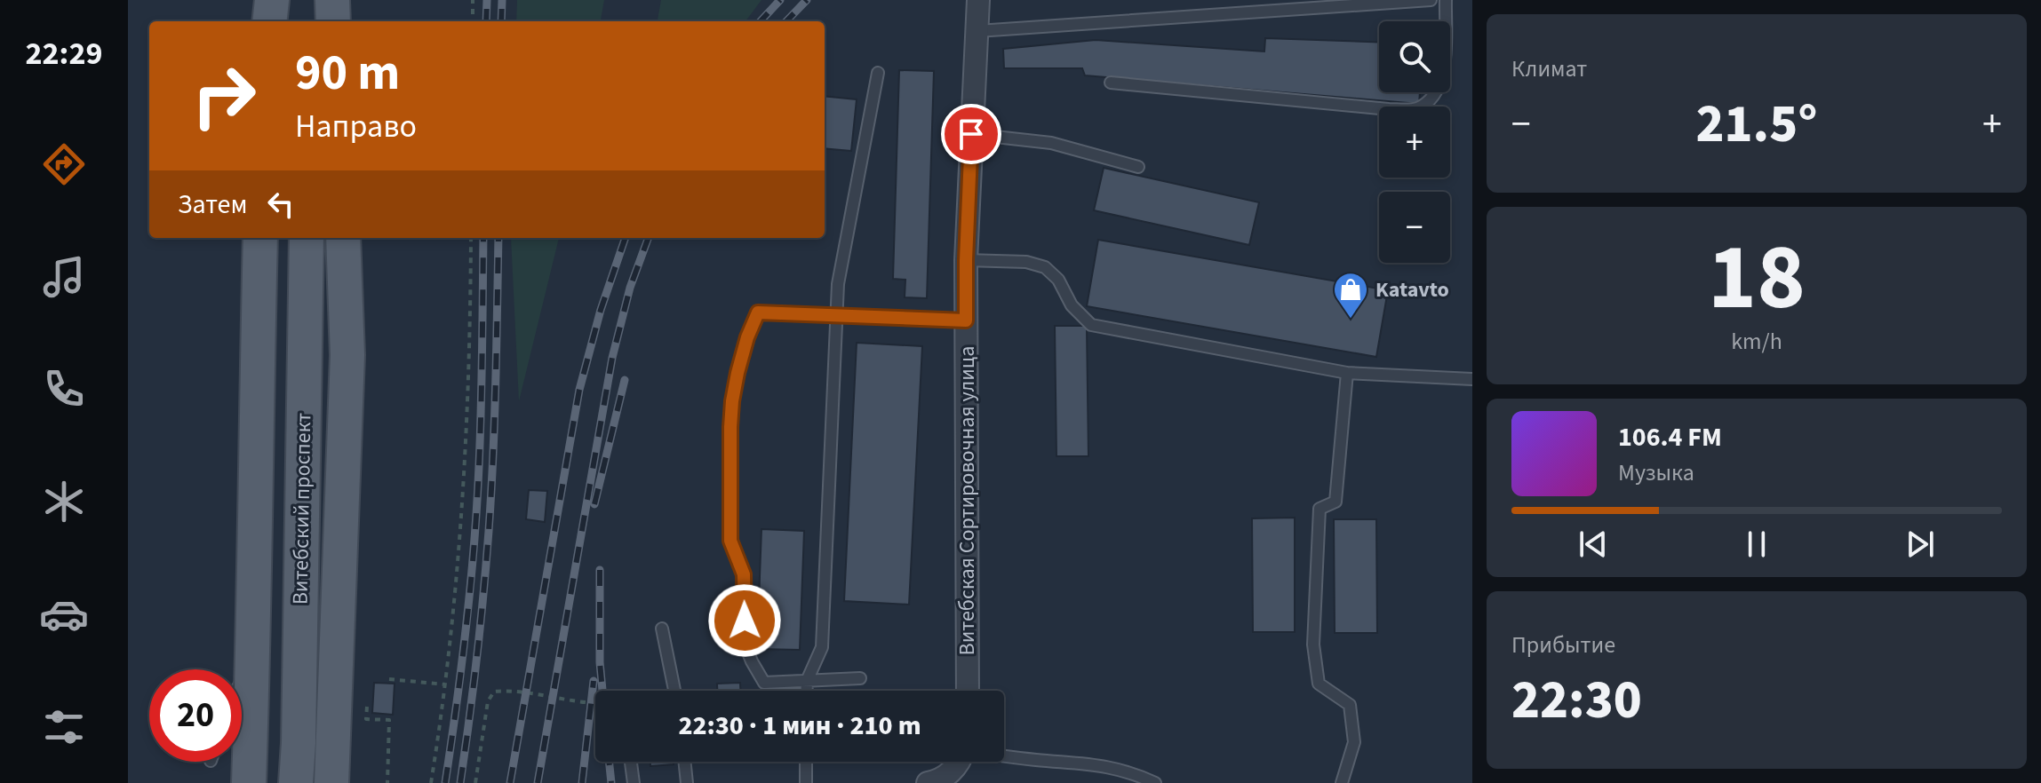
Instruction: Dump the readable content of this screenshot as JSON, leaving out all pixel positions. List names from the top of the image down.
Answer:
{
  "streets": {
    "main road": ["Витебский проспект"],
    "street": ["Витебская Сортировочная улица"]
  },
  "places": {
    "shop": ["Katavto"]
  },
  "page": {
    "tabs": "22:29",
    "tile": [
      "Климат",
      ["18", "km/h"],
      ["Прибытие", "22:30"]
    ],
    "map_buttons": ["+", "−"],
    "turn": ["90 m", "Направо"],
    "heat": ["−", "21.5°", "+"],
    "then": "Затем",
    "song": ["106.4 FM", "Музыка"],
    "limit": "20",
    "trip": "22:30 · 1 мин · 210 m"
  }
}
